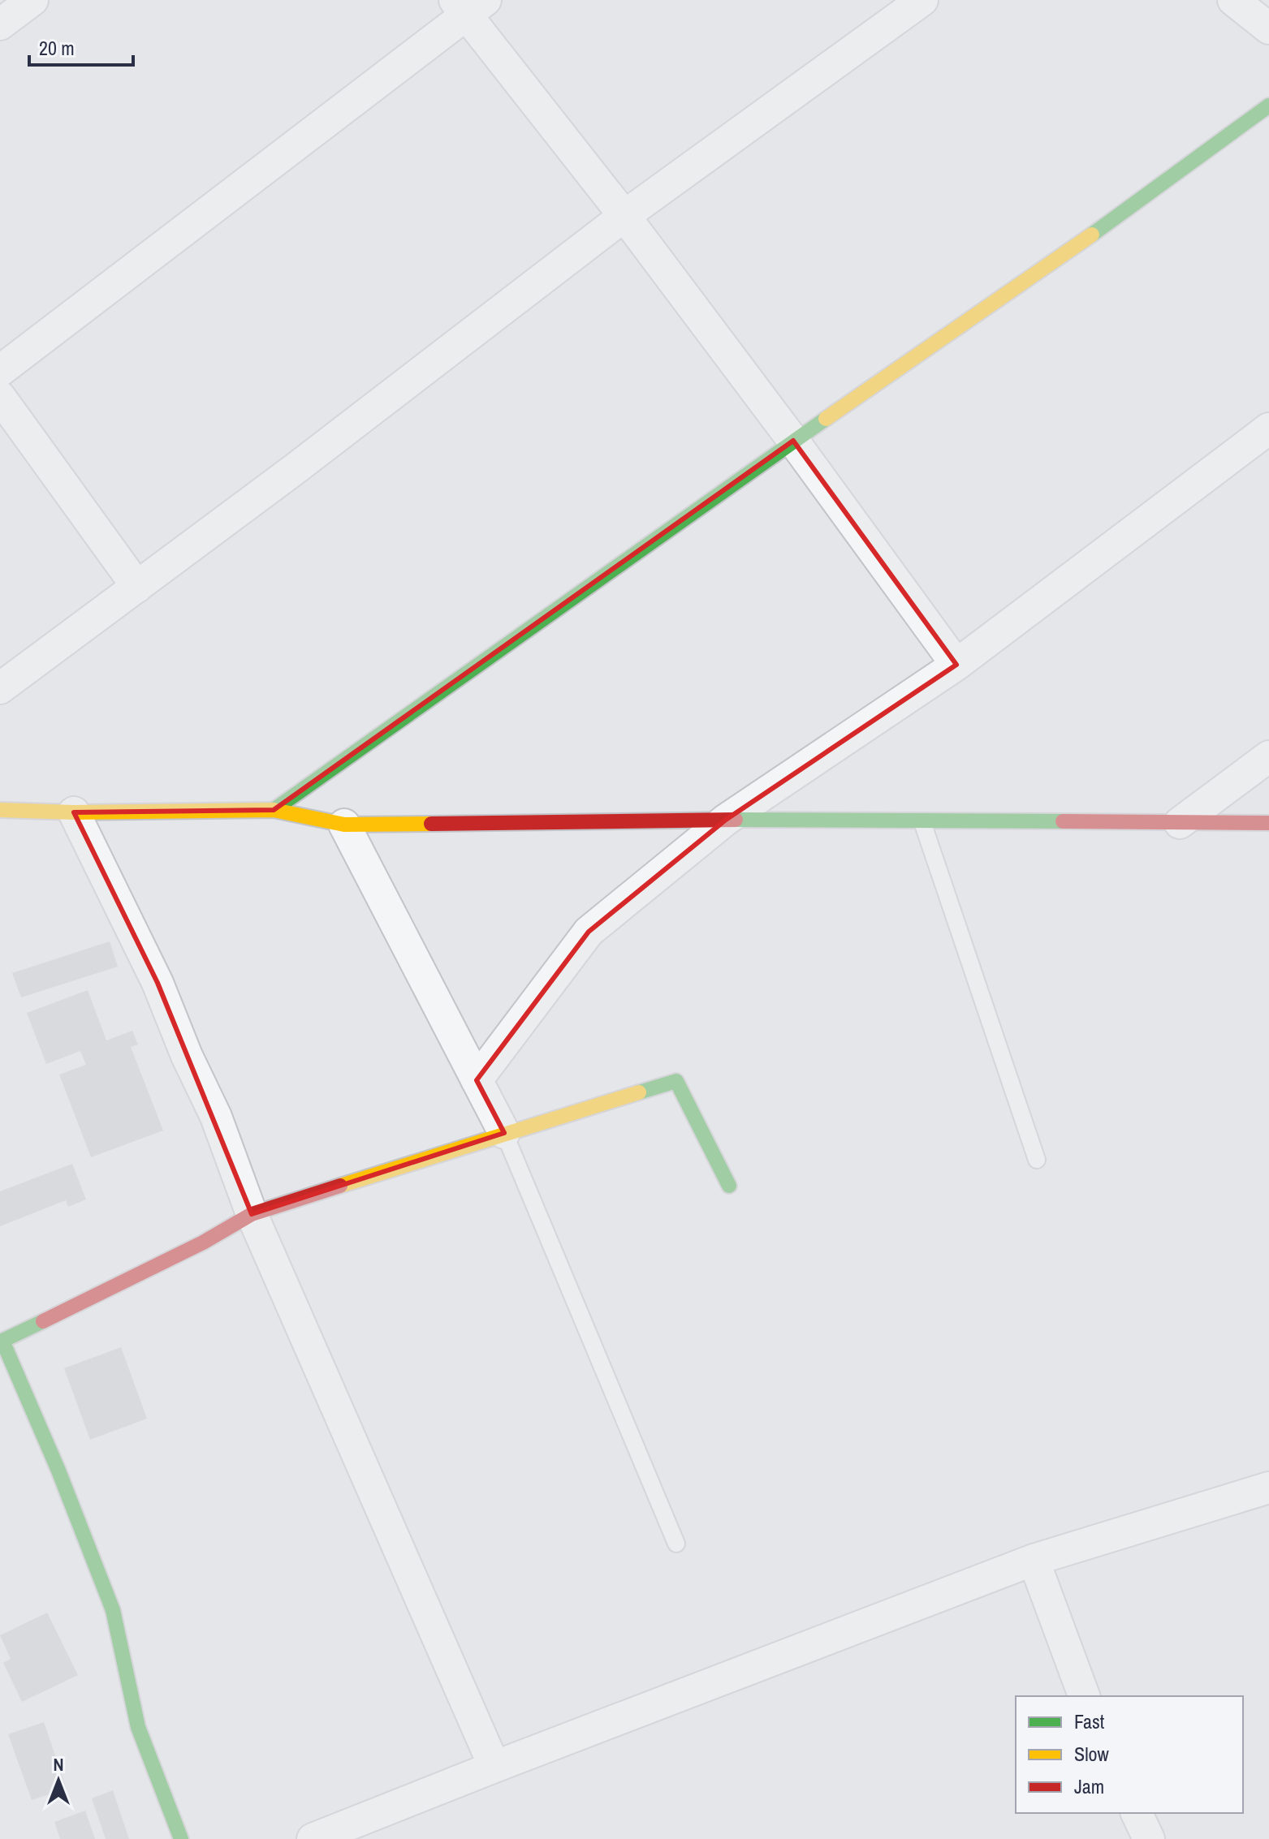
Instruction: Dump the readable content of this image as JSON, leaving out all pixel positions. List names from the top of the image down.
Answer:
{
  "legend": ["Fast", "Slow", "Jam"],
  "scale_bar": "20 m",
  "north": "top"
}
